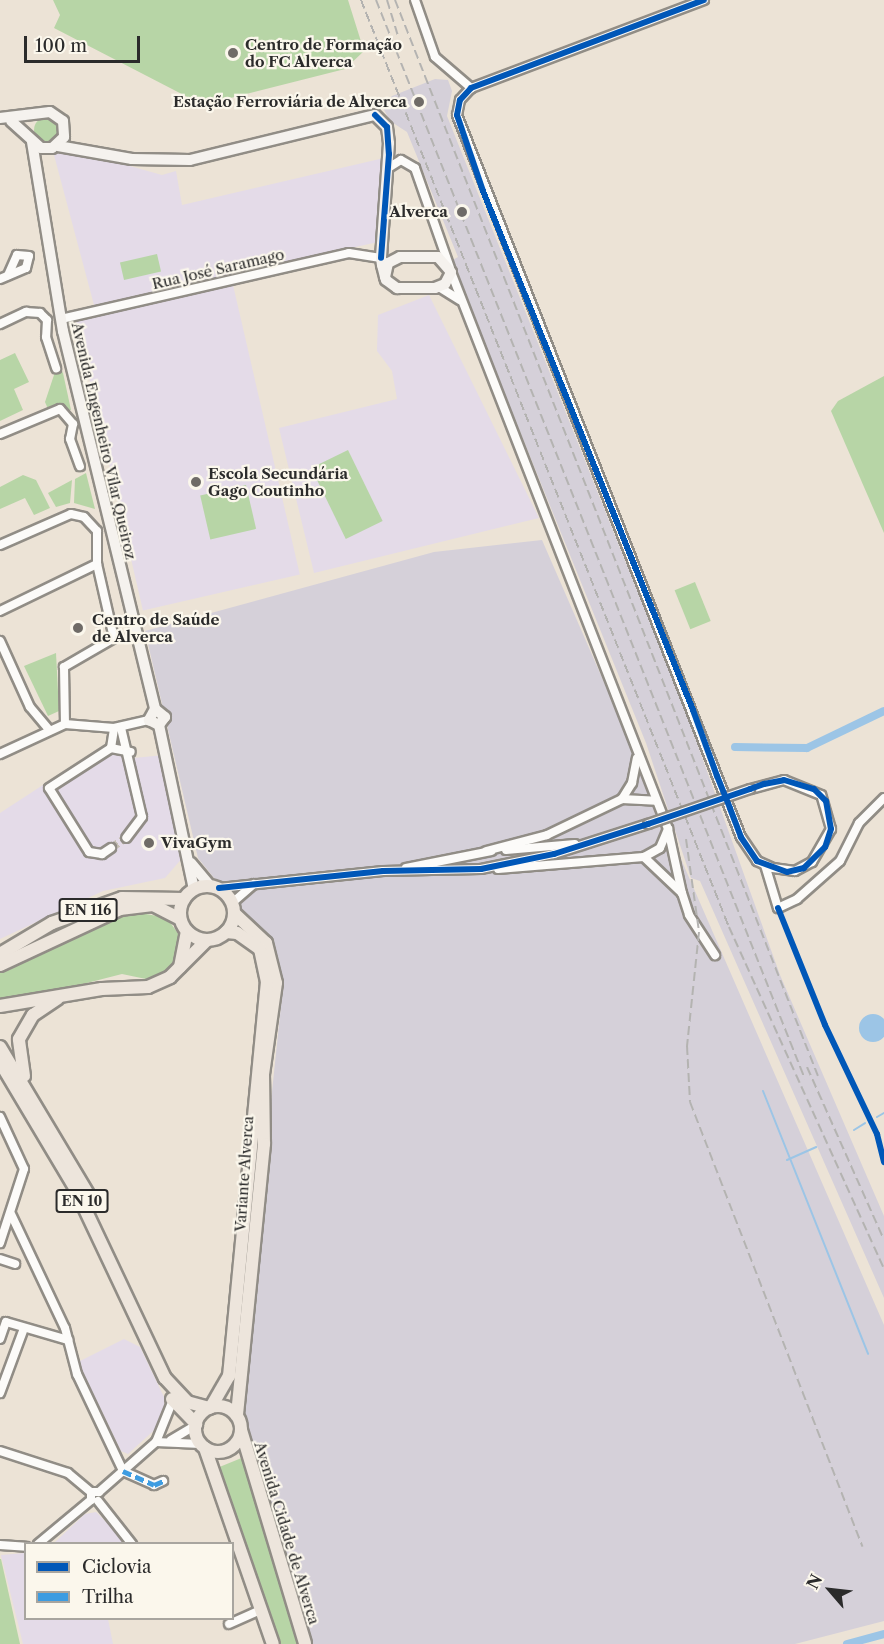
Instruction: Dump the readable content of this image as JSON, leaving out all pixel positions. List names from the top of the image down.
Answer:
{
  "streets": {
    "main road": [
      "Avenida Engenheiro Vilar Queiroz",
      "EN 116",
      "Variante Alverca",
      "EN 10",
      "Avenida Cidade de Alverca"
    ],
    "street": ["Rua José Saramago"]
  },
  "crossings": [
    ["Rua José Saramago", "Avenida Engenheiro Vilar Queiroz"],
    ["Avenida Engenheiro Vilar Queiroz", "EN 116"],
    ["Avenida Engenheiro Vilar Queiroz", "Variante Alverca"],
    ["EN 116", "Variante Alverca"],
    ["Variante Alverca", "EN 10"],
    ["Variante Alverca", "Avenida Cidade de Alverca"],
    ["EN 10", "Avenida Cidade de Alverca"]
  ],
  "places": [
    "Centro de Formação do FC Alverca",
    "Estação Ferroviária de Alverca",
    "Alverca",
    "Escola Secundária Gago Coutinho",
    "Centro de Saúde de Alverca",
    "VivaGym"
  ],
  "legend": ["Ciclovia", "Trilha"],
  "scale_bar": "100 m",
  "north": "top left"
}
